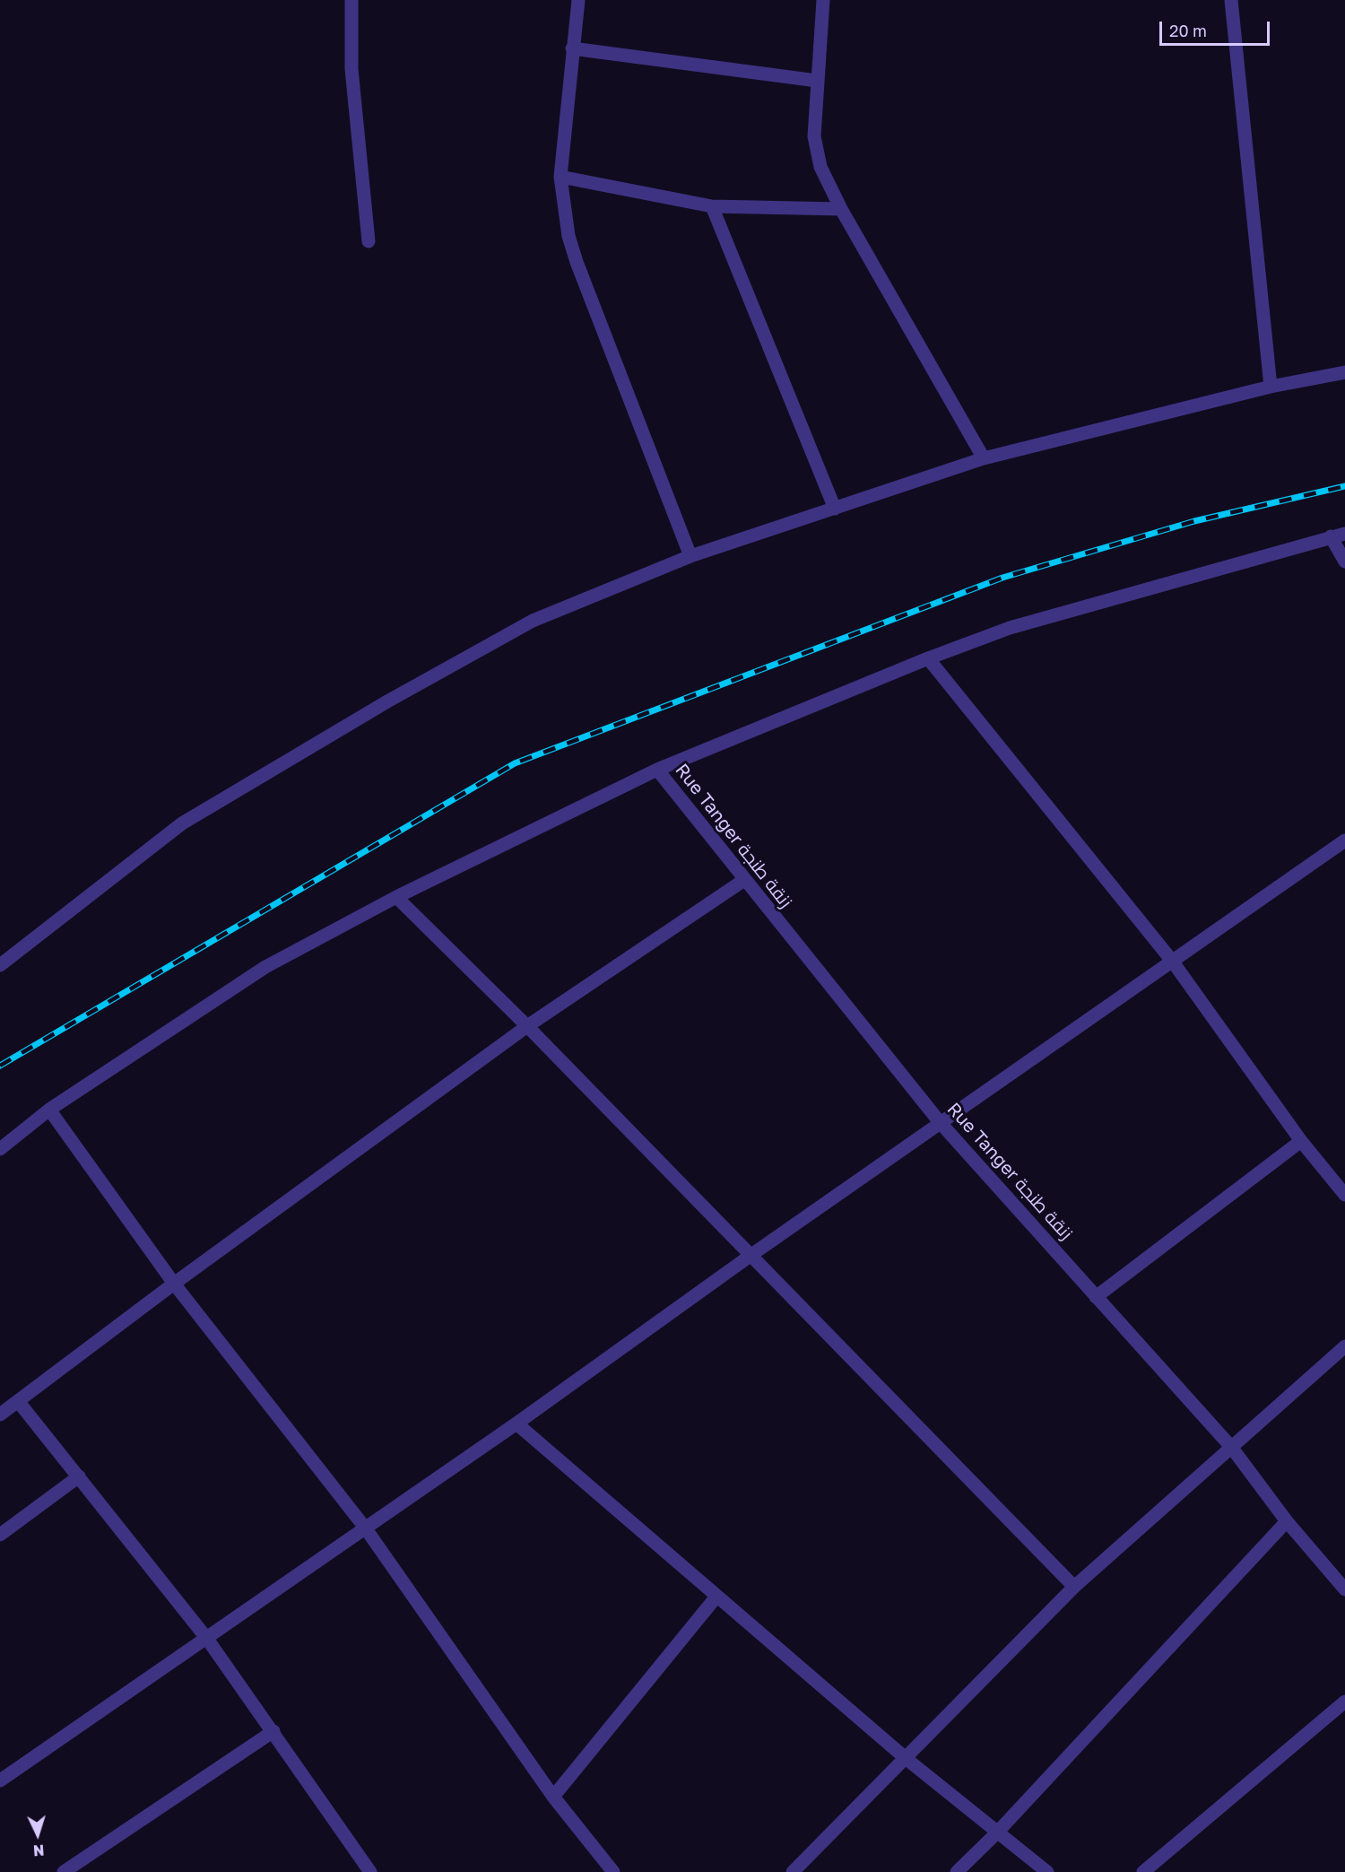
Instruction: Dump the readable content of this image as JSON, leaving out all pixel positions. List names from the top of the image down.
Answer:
{
  "streets": {
    "street": ["Rue Tanger زنقة طنجة"]
  },
  "scale_bar": "20 m",
  "north": "bottom"
}
